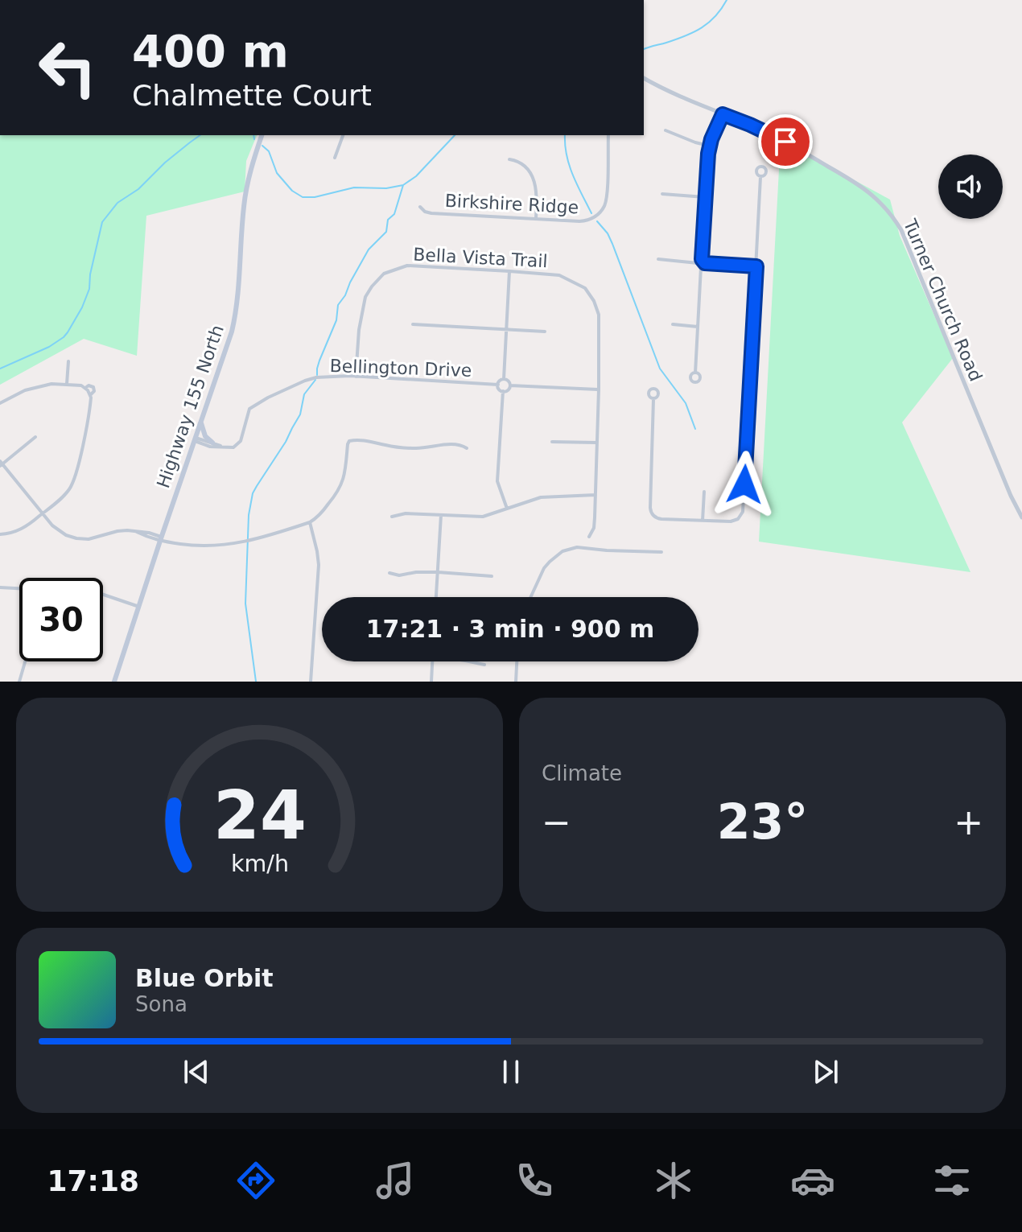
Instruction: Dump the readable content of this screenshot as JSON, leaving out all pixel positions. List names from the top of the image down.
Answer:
{
  "streets": {
    "main road": ["Highway 155 North"],
    "street": [
      "Birkshire Ridge",
      "Bella Vista Trail",
      "Turner Church Road",
      "Bellington Drive"
    ]
  },
  "crossings": [
    ["Bella Vista Trail", "Bellington Drive"]
  ],
  "page": {
    "turn": ["400 m", "Chalmette Court"],
    "limit": "30",
    "trip": "17:21 · 3 min · 900 m",
    "tile": "Climate",
    "heat": ["−", "23°", "+"],
    "song": ["Blue Orbit", "Sona"],
    "tabs": "17:18",
    "gauge": ["24", "km/h"]
  }
}
